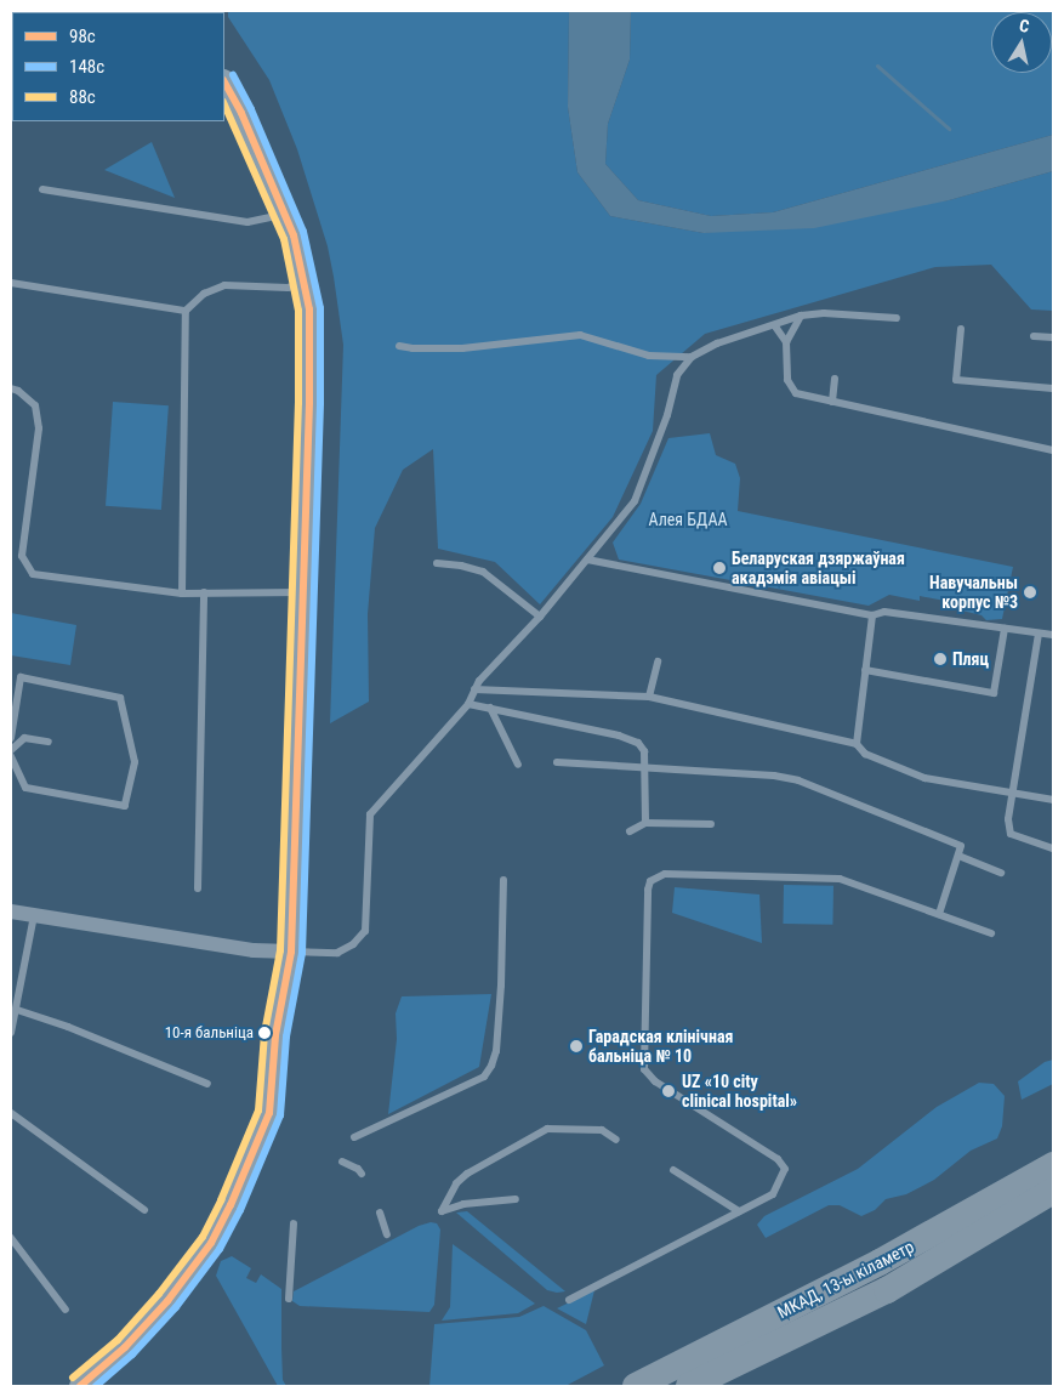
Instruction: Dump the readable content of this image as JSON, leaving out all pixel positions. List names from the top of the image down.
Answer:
{
  "streets": {
    "highway": ["МКАД, 13-ы кіламетр"]
  },
  "parks": ["Алея БДАА"],
  "places": [
    "Беларуская дзяржаўная акадэмія авіацыі",
    "Навучальны корпус №3",
    "Пляц",
    "10-я бальніца",
    "Гарадская клінічная бальніца № 10",
    "UZ «10 city clinical hospital»"
  ],
  "lines": ["transit line 148с", "transit line 98с", "transit line 88с"],
  "legend": ["98с", "148с", "88с"],
  "north": "top"
}
